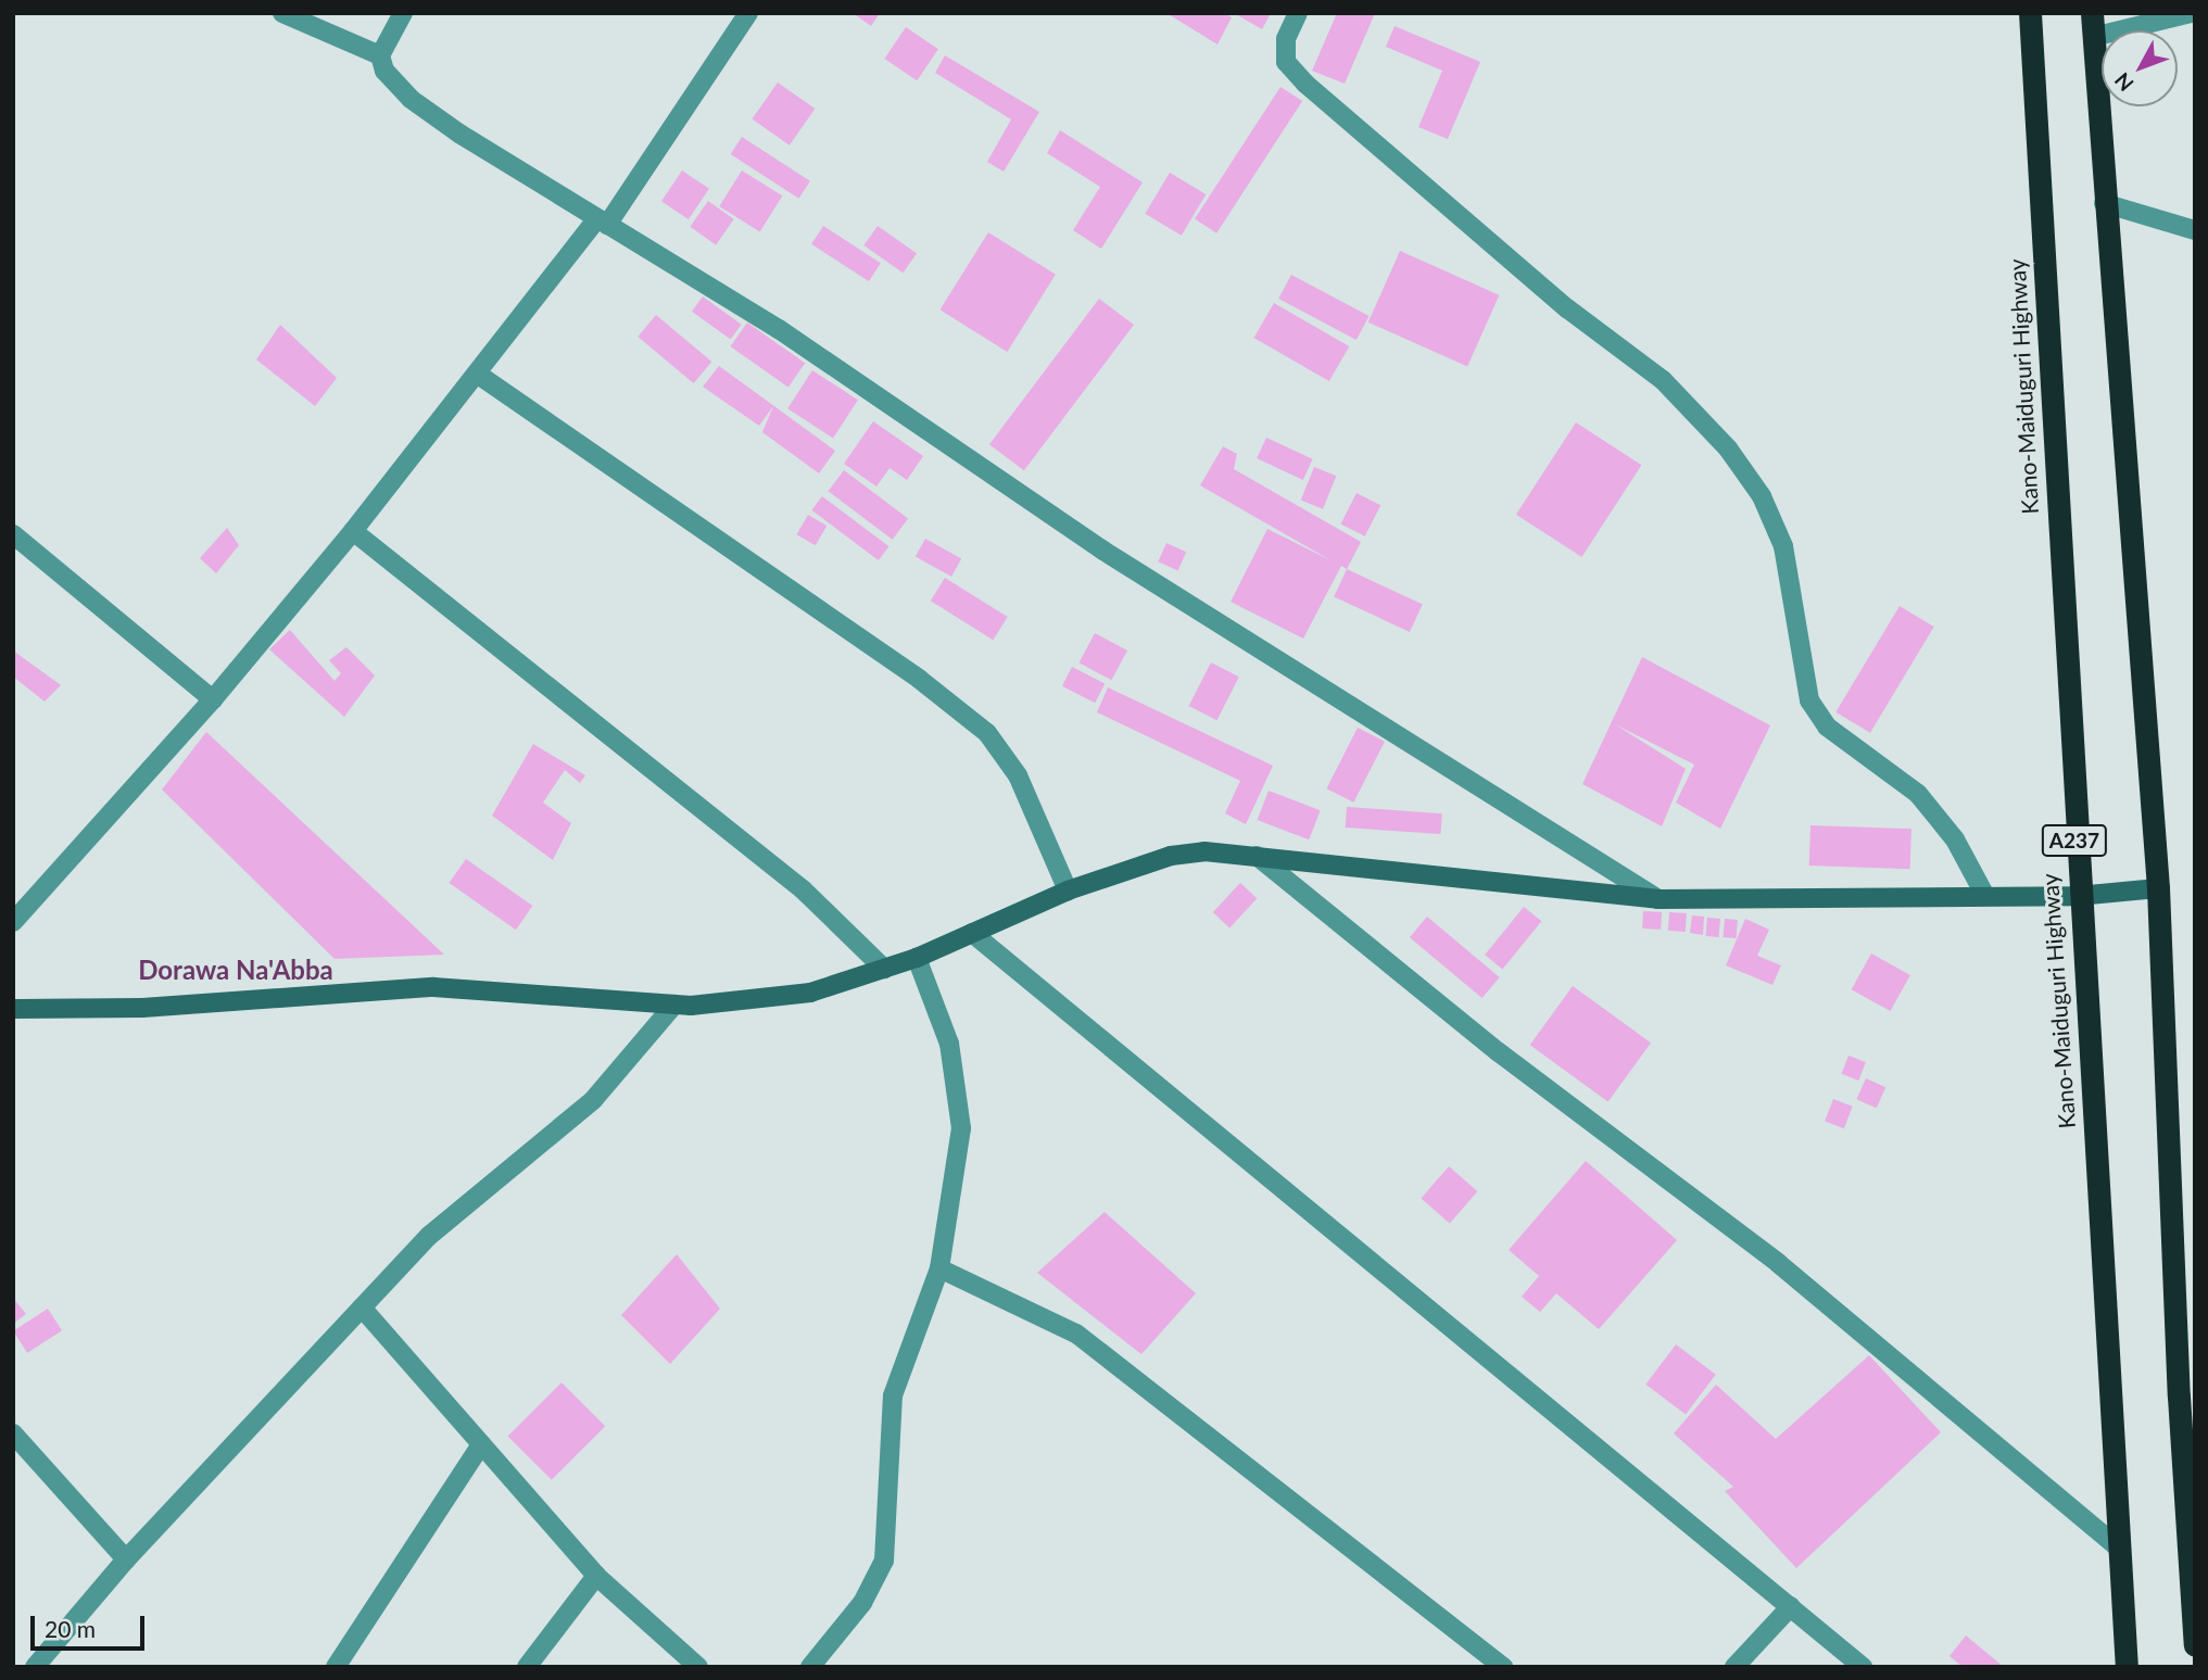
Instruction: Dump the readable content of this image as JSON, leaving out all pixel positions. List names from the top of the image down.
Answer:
{
  "streets": {
    "highway": ["Kano-Maiduguri Highway", "A237"]
  },
  "districts": ["Dorawa Na'Abba"],
  "scale_bar": "20 m",
  "north": "bottom left"
}
